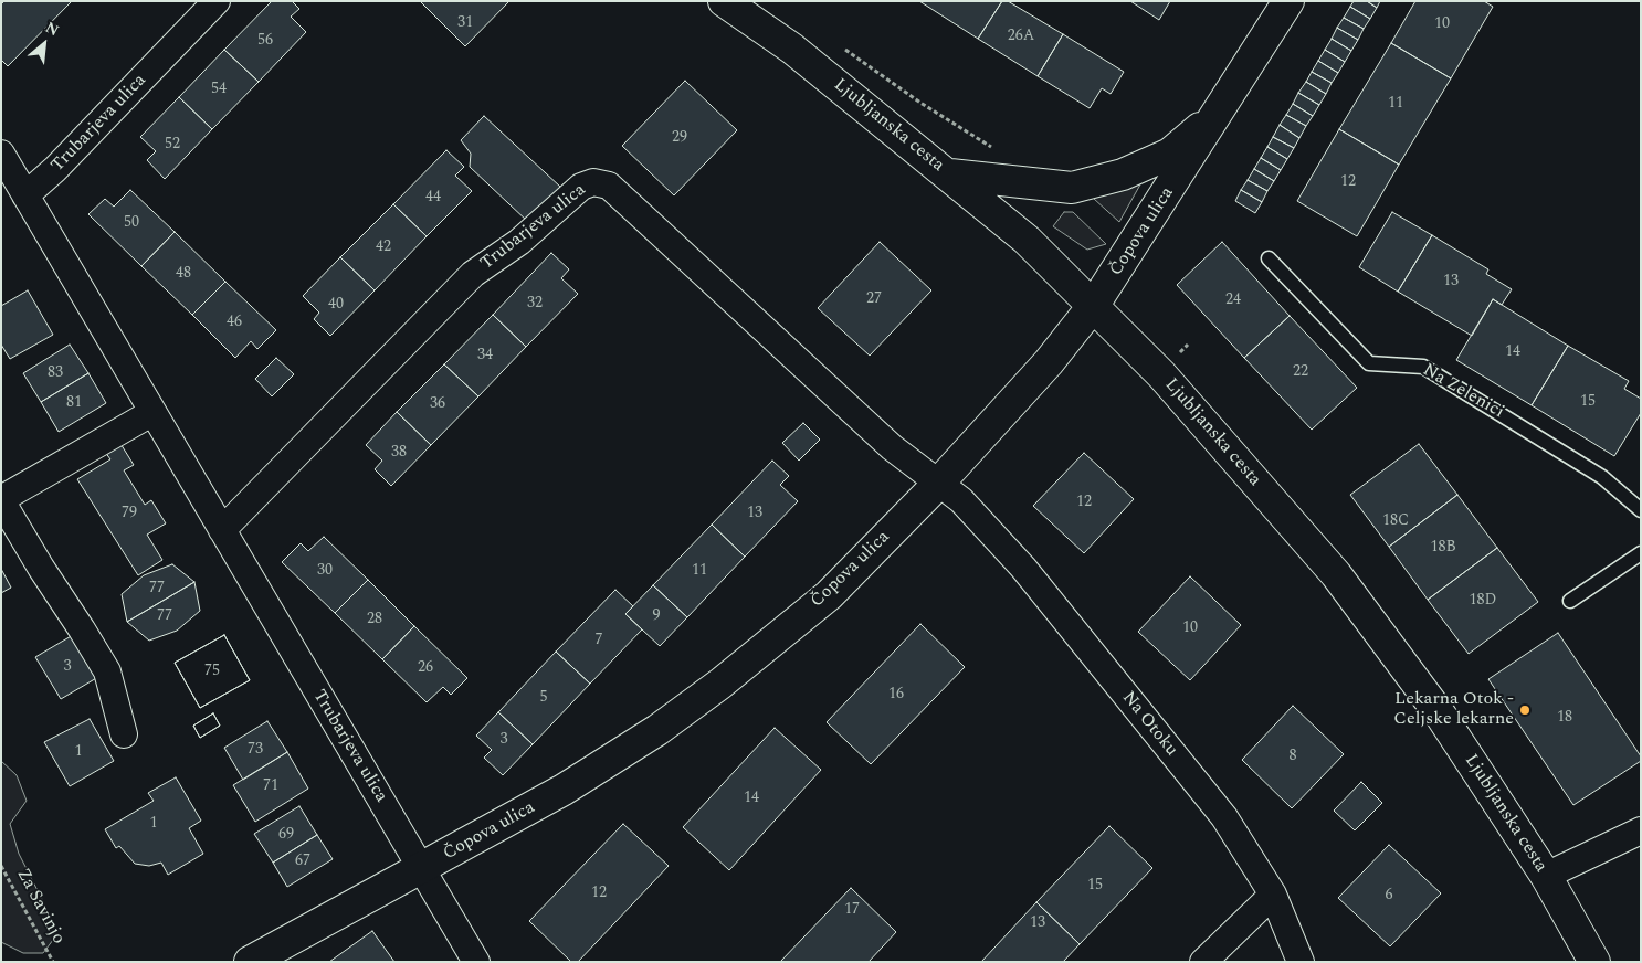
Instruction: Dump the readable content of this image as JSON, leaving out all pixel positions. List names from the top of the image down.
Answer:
{
  "streets": {
    "street": [
      "Trubarjeva ulica",
      "Ljubljanska cesta",
      "Čopova ulica",
      "Na Otoku"
    ],
    "lane": ["Na Zelenici"],
    "path": ["Za Savinjo"]
  },
  "crossings": [
    ["Trubarjeva ulica", "Čopova ulica"],
    ["Trubarjeva ulica", "Na Otoku"],
    ["Ljubljanska cesta", "Čopova ulica"],
    ["Čopova ulica", "Na Otoku"]
  ],
  "places": ["Lekarna Otok - Celjske lekarne"],
  "house_numbers": [
    "31",
    "10",
    "26A",
    "56",
    "54",
    "11",
    "29",
    "52",
    "12",
    "44",
    "50",
    "42",
    "48",
    "13",
    "27",
    "24",
    "32",
    "40",
    "46",
    "14",
    "34",
    "22",
    "83",
    "15",
    "81",
    "36",
    "38",
    "12",
    "79",
    "13",
    "18C",
    "18B",
    "30",
    "11",
    "77",
    "18D",
    "77",
    "9",
    "28",
    "10",
    "7",
    "3",
    "26",
    "75",
    "16",
    "5",
    "18",
    "3",
    "73",
    "1",
    "8",
    "71",
    "14",
    "1",
    "69",
    "67",
    "15",
    "12",
    "6",
    "17",
    "13"
  ],
  "north": "top right"
}
